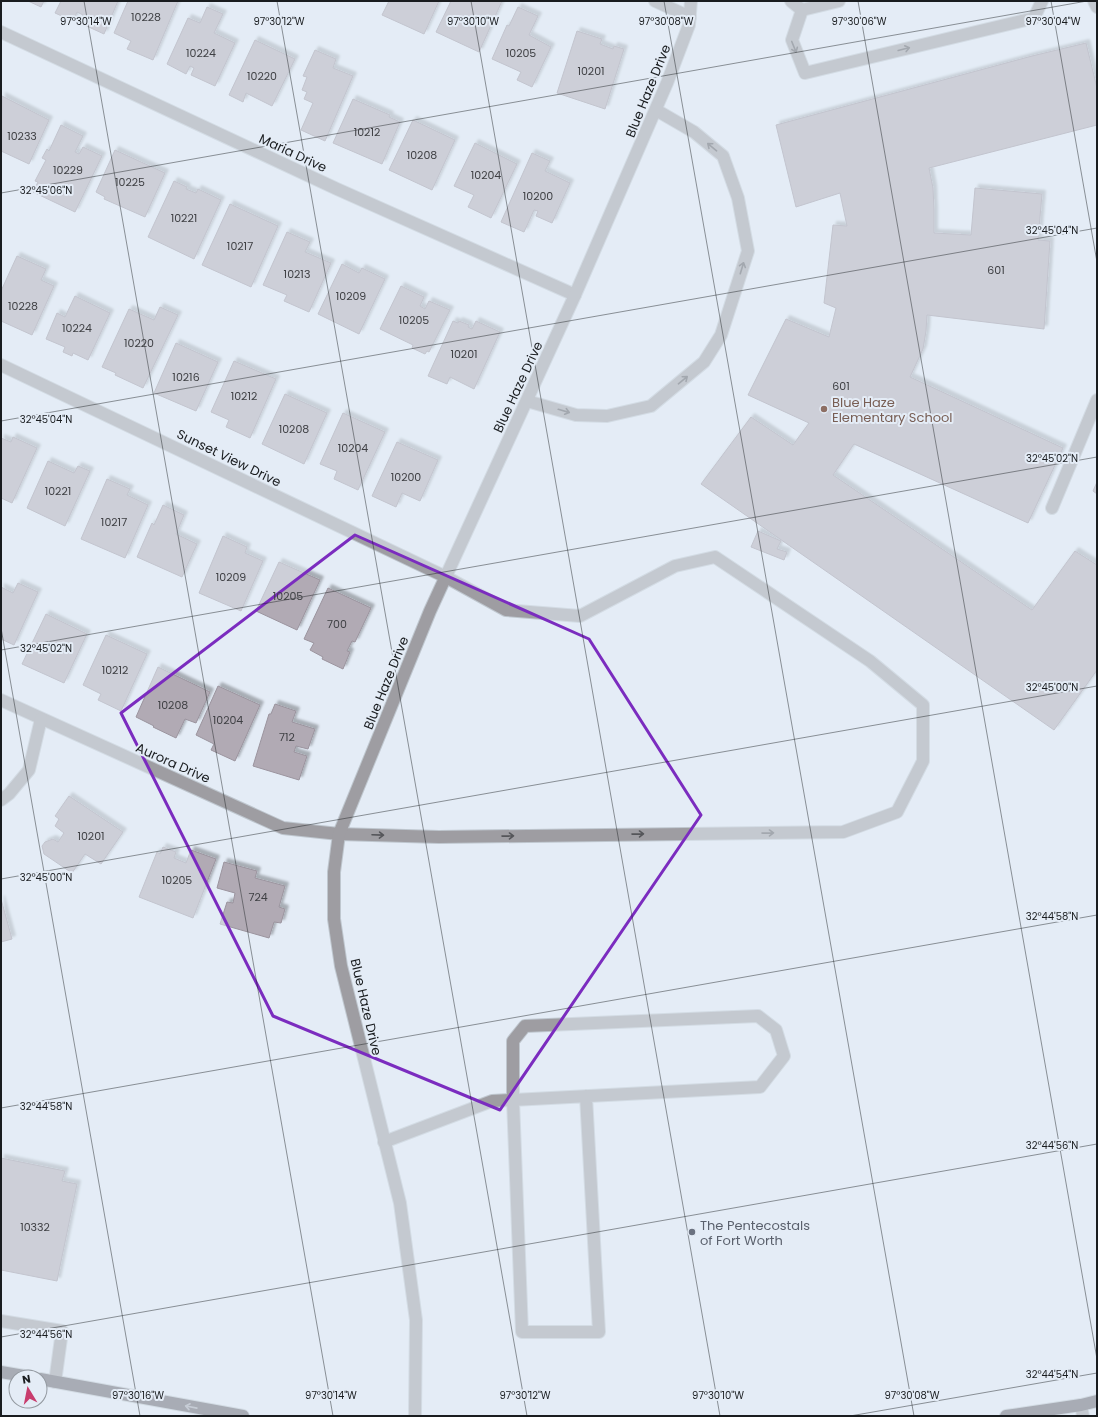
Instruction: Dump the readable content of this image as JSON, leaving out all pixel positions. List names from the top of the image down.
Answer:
{
  "streets": {
    "street": [
      "Blue Haze Drive",
      "Maria Drive",
      "Sunset View Drive",
      "Aurora Drive"
    ]
  },
  "crossings": [
    ["Blue Haze Drive", "Maria Drive"],
    ["Blue Haze Drive", "Sunset View Drive"],
    ["Blue Haze Drive", "Aurora Drive"],
    ["Sunset View Drive", "Aurora Drive"]
  ],
  "places": ["Blue Haze Elementary School", "The Pentecostals of Fort Worth"],
  "house_numbers": [
    "10228",
    "10224",
    "10205",
    "10201",
    "10220",
    "10212",
    "10233",
    "10208",
    "10229",
    "10204",
    "10225",
    "10200",
    "10221",
    "10217",
    "601",
    "10213",
    "10209",
    "10228",
    "10205",
    "10224",
    "10220",
    "10201",
    "10216",
    "601",
    "10212",
    "10208",
    "10204",
    "10200",
    "10221",
    "10217",
    "10209",
    "10205",
    "700",
    "10212",
    "10208",
    "10204",
    "712",
    "10201",
    "10205",
    "724",
    "10332"
  ],
  "north": "top",
  "coordinates": [
    "97°30'14\"W",
    "97°30'12\"W",
    "97°30'10\"W",
    "97°30'08\"W",
    "97°30'06\"W",
    "97°30'04\"W",
    "32°45'06\"N",
    "32°45'04\"N",
    "32°45'02\"N",
    "32°45'00\"N",
    "32°44'58\"N",
    "32°44'56\"N",
    "32°44'54\"N",
    "97°30'16\"W"
  ]
}
